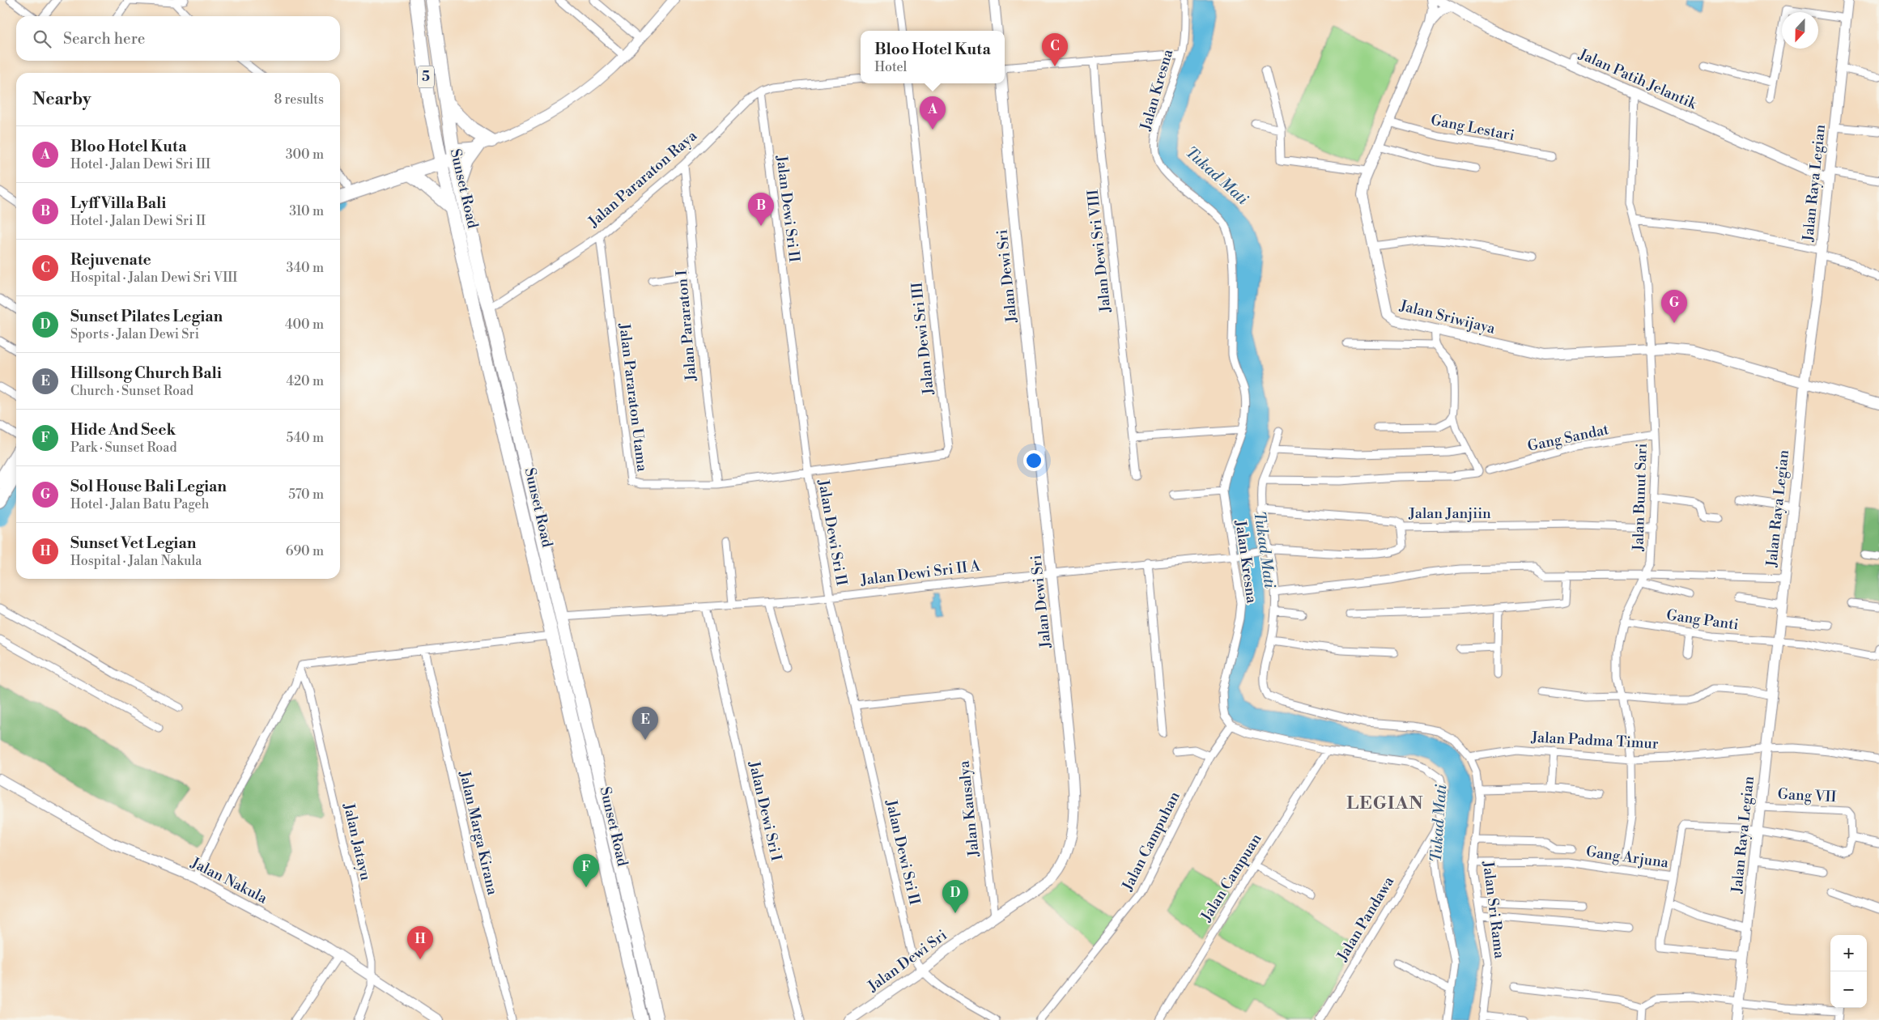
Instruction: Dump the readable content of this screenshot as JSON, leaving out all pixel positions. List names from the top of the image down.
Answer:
{
  "streets": {
    "highway": ["5", "Sunset Road"],
    "street": [
      "Jalan Patih Jelantik",
      "Jalan Kresna",
      "Gang Lestari",
      "Jalan Pararaton Raya",
      "Jalan Raya Legian",
      "Jalan Dewi Sri II",
      "Jalan Dewi Sri VIII",
      "Jalan Dewi Sri",
      "Jalan Sriwijaya",
      "Jalan Pararaton I",
      "Jalan Dewi Sri III",
      "Jalan Pararaton Utama",
      "Gang Sandat",
      "Jalan Bunut Sari",
      "Jalan Janjiin",
      "Jalan Dewi Sri II A",
      "Gang Panti",
      "Jalan Padma Timur",
      "Gang VII",
      "Jalan Kausalya",
      "Jalan Dewi Sri I",
      "Jalan Marga Kirana",
      "Jalan Campuhan",
      "Jalan Jatayu",
      "Gang Arjuna",
      "Jalan Campuan",
      "Jalan Nakula",
      "Jalan Sri Rama",
      "Jalan Pandawa"
    ]
  },
  "crossings": [
    ["Jalan Patih Jelantik", "Jalan Raya Legian"],
    ["Jalan Patih Jelantik", "Jalan Sriwijaya"],
    ["Jalan Patih Jelantik", "Jalan Bunut Sari"],
    ["Jalan Kresna", "Jalan Dewi Sri II A"],
    ["Jalan Kresna", "Jalan Campuhan"],
    ["Gang Lestari", "Jalan Sriwijaya"],
    ["Jalan Pararaton Raya", "Sunset Road"],
    ["Jalan Pararaton Raya", "Jalan Dewi Sri II"],
    ["Jalan Pararaton Raya", "Jalan Pararaton I"],
    ["Jalan Pararaton Raya", "Jalan Pararaton Utama"],
    ["Jalan Raya Legian", "Jalan Sriwijaya"],
    ["Jalan Raya Legian", "Gang Panti"],
    ["Jalan Raya Legian", "Jalan Padma Timur"],
    ["Jalan Raya Legian", "Gang VII"],
    ["Jalan Raya Legian", "Gang Arjuna"],
    ["Sunset Road", "Jalan Dewi Sri II A"],
    ["Jalan Dewi Sri II", "Jalan Dewi Sri"],
    ["Jalan Dewi Sri II", "Jalan Dewi Sri III"],
    ["Jalan Dewi Sri II", "Jalan Pararaton Utama"],
    ["Jalan Dewi Sri II", "Jalan Dewi Sri II A"],
    ["Jalan Dewi Sri II", "Jalan Kausalya"],
    ["Jalan Dewi Sri", "Jalan Dewi Sri II A"],
    ["Jalan Dewi Sri", "Jalan Kausalya"],
    ["Jalan Sriwijaya", "Jalan Bunut Sari"],
    ["Jalan Pararaton I", "Jalan Pararaton Utama"],
    ["Jalan Dewi Sri III", "Jalan Pararaton Utama"],
    ["Gang Sandat", "Jalan Bunut Sari"],
    ["Jalan Bunut Sari", "Jalan Janjiin"],
    ["Jalan Bunut Sari", "Gang Panti"],
    ["Jalan Bunut Sari", "Jalan Padma Timur"],
    ["Jalan Janjiin", "Jalan Dewi Sri II A"],
    ["Jalan Dewi Sri II A", "Jalan Dewi Sri I"],
    ["Jalan Padma Timur", "Jalan Sri Rama"],
    ["Jalan Jatayu", "Jalan Nakula"],
    ["Gang Arjuna", "Jalan Sri Rama"]
  ],
  "districts": ["LEGIAN"],
  "water": ["Tukad Mati"],
  "north": "bottom",
  "page": {
    "search": "Search here",
    "popup": ["Bloo Hotel Kuta", "Hotel"],
    "pins": [
      "C",
      "A",
      "B",
      "G",
      "E",
      "F",
      "D",
      "H"
    ],
    "heading": ["Nearby", "8 results"],
    "list": [
      {
        "mark": "A",
        "name": "Bloo Hotel Kuta",
        "note": "Hotel · Jalan Dewi Sri III",
        "value": "300 m"
      },
      {
        "mark": "B",
        "name": "Lyff Villa Bali",
        "note": "Hotel · Jalan Dewi Sri II",
        "value": "310 m"
      },
      {
        "mark": "C",
        "name": "Rejuvenate",
        "note": "Hospital · Jalan Dewi Sri VIII",
        "value": "340 m"
      },
      {
        "mark": "D",
        "name": "Sunset Pilates Legian",
        "note": "Sports · Jalan Dewi Sri",
        "value": "400 m"
      },
      {
        "mark": "E",
        "name": "Hillsong Church Bali",
        "note": "Church · Sunset Road",
        "value": "420 m"
      },
      {
        "mark": "F",
        "name": "Hide And Seek",
        "note": "Park · Sunset Road",
        "value": "540 m"
      },
      {
        "mark": "G",
        "name": "Sol House Bali Legian",
        "note": "Hotel · Jalan Batu Pageh",
        "value": "570 m"
      },
      {
        "mark": "H",
        "name": "Sunset Vet Legian",
        "note": "Hospital · Jalan Nakula",
        "value": "690 m"
      }
    ],
    "map_buttons": ["+", "−"]
  }
}
